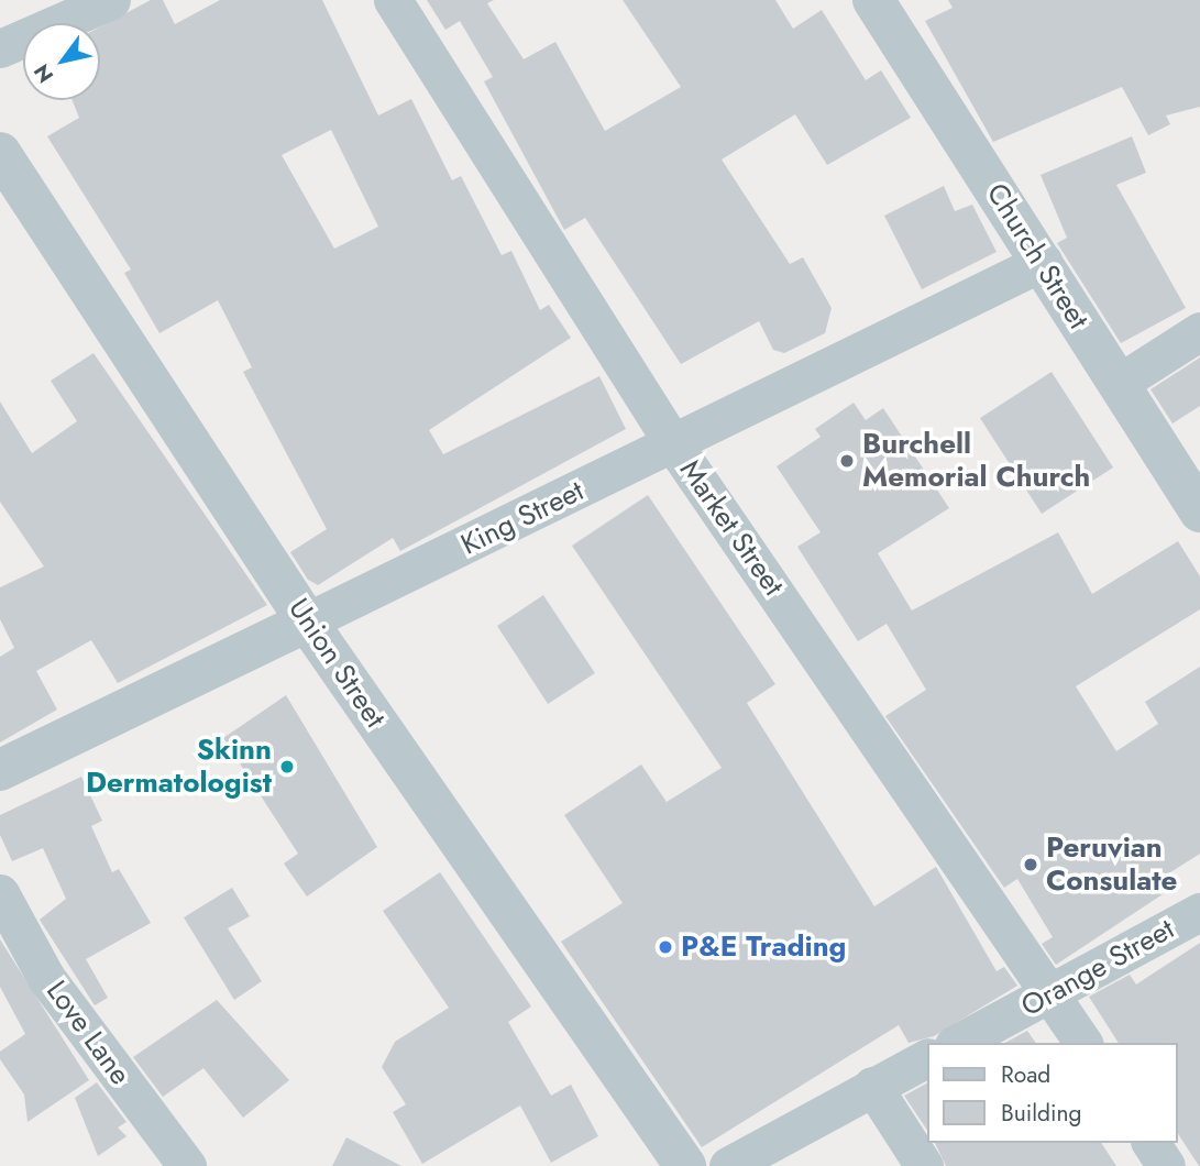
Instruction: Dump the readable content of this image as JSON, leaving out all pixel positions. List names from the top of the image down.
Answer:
{
  "streets": {
    "street": [
      "Church Street",
      "King Street",
      "Market Street",
      "Union Street",
      "Orange Street",
      "Love Lane"
    ]
  },
  "crossings": [
    ["Church Street", "King Street"],
    ["King Street", "Market Street"],
    ["King Street", "Union Street"],
    ["Market Street", "Orange Street"]
  ],
  "places": [
    "Burchell Memorial Church",
    "Skinn Dermatologist",
    "Peruvian Consulate",
    "P&E Trading"
  ],
  "legend": ["Road", "Building"],
  "north": "bottom left"
}
